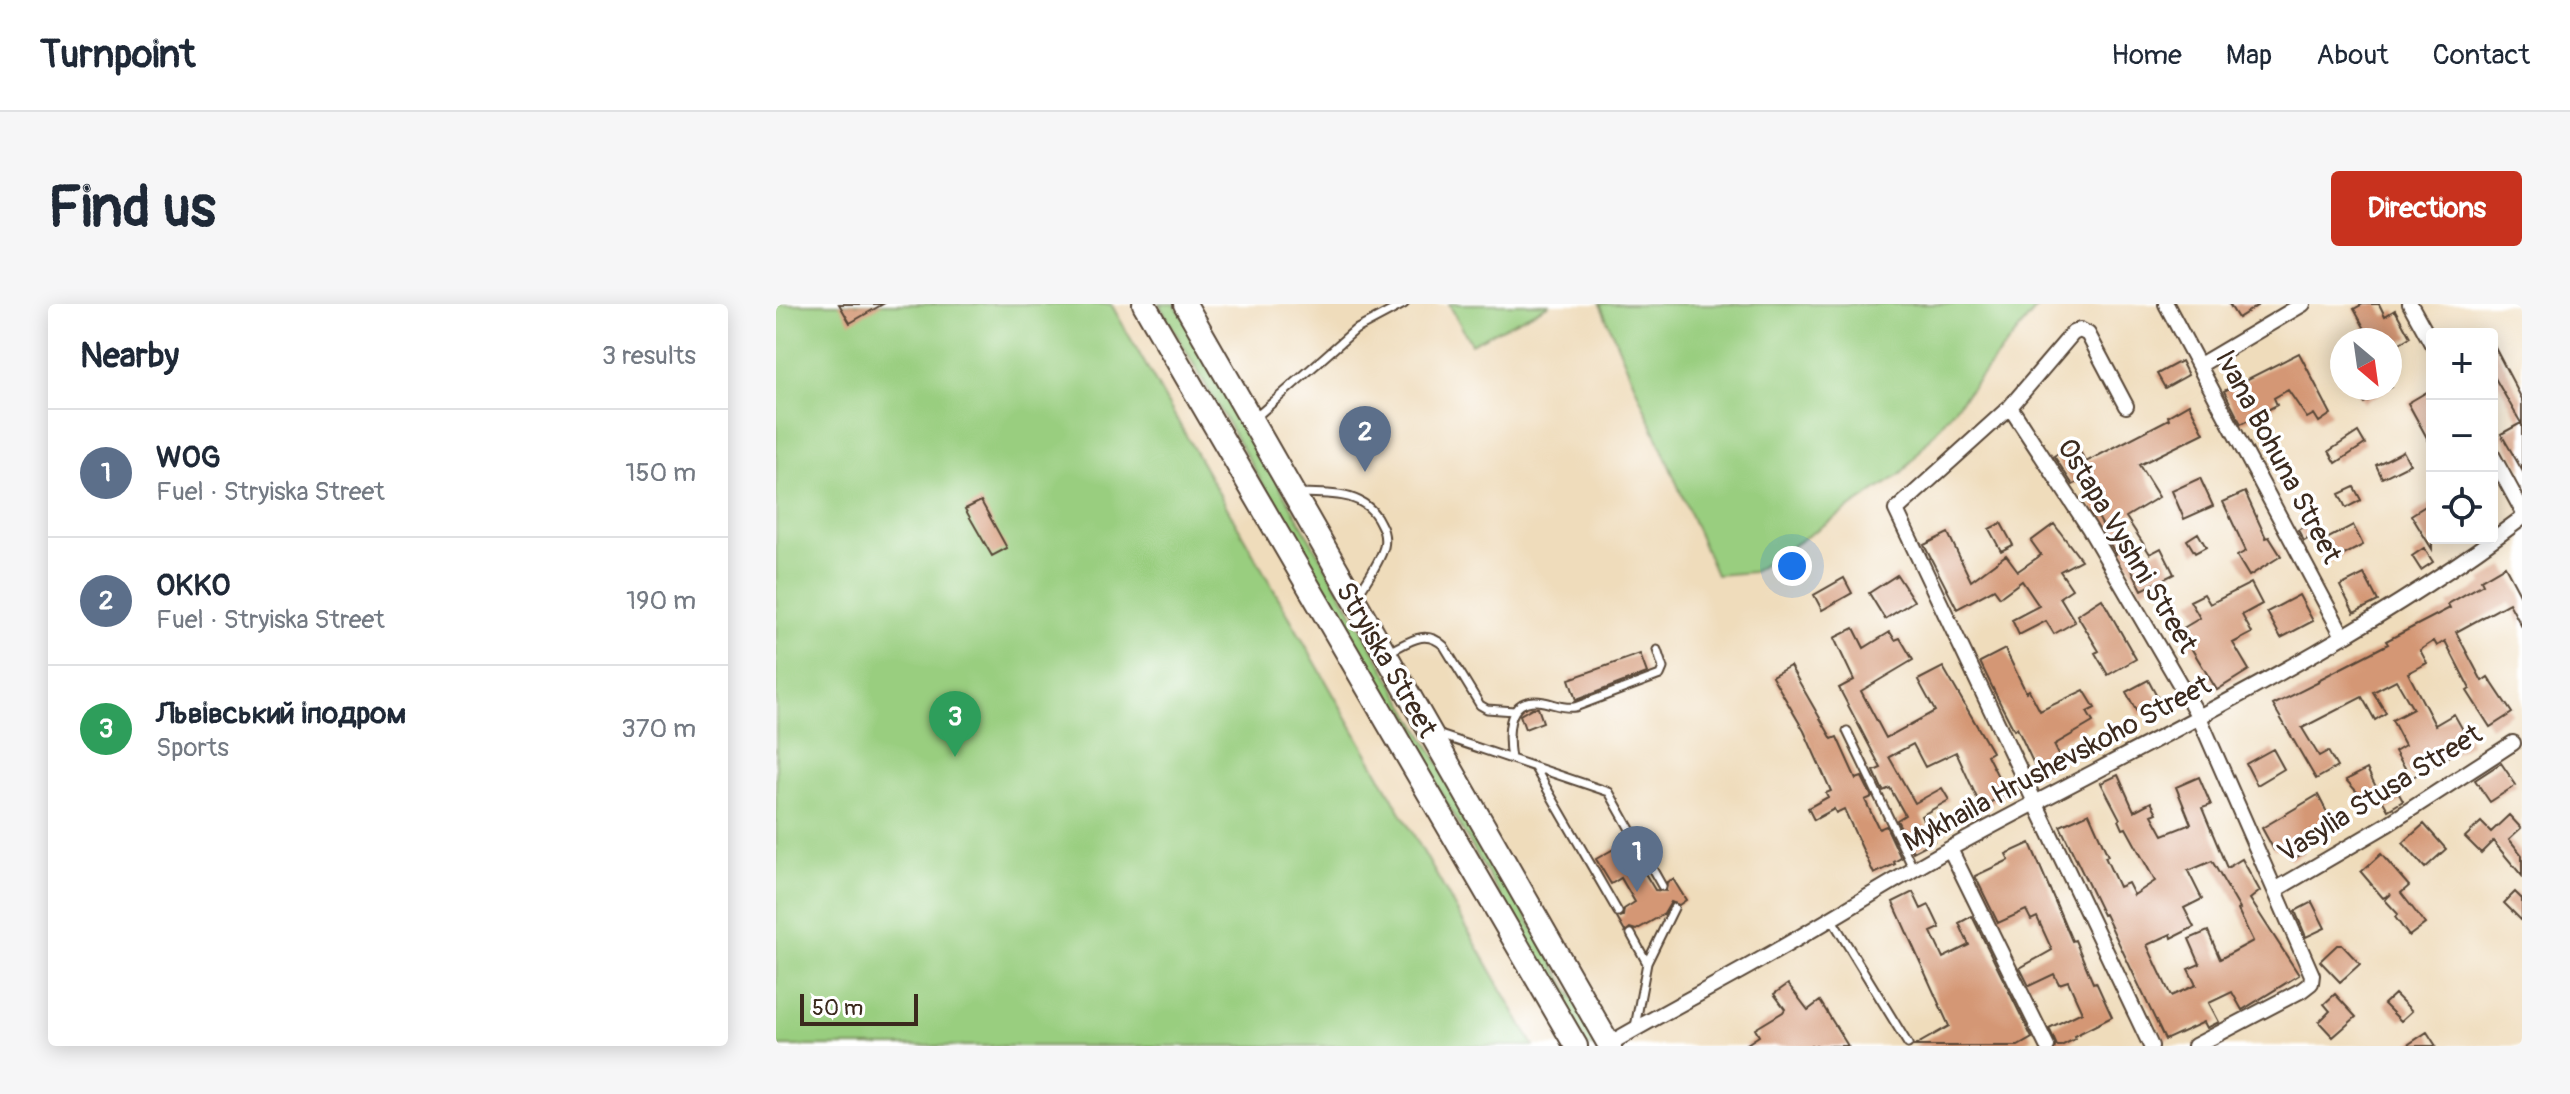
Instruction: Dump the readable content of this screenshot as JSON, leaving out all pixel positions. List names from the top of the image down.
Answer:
{
  "streets": {
    "main road": ["Stryiska Street"],
    "street": [
      "Ivana Bohuna Street",
      "Ostapa Vyshni Street",
      "Mykhaila Hrushevskoho Street",
      "Vasylia Stusa Street"
    ]
  },
  "crossings": [
    ["Ivana Bohuna Street", "Mykhaila Hrushevskoho Street"],
    ["Ostapa Vyshni Street", "Mykhaila Hrushevskoho Street"],
    ["Ostapa Vyshni Street", "Vasylia Stusa Street"],
    ["Stryiska Street", "Mykhaila Hrushevskoho Street"]
  ],
  "scale_bar": "50 m",
  "north": "bottom right",
  "page": {
    "header": "Turnpoint",
    "nav": [
      "Home",
      "Map",
      "About",
      "Contact"
    ],
    "buttons": "Directions",
    "title": "Find us",
    "heading": ["Nearby", "3 results"],
    "map_buttons": ["+", "−"],
    "pins": ["2", "3", "1"],
    "list": [
      {
        "mark": "1",
        "name": "WOG",
        "note": "Fuel · Stryiska Street",
        "value": "150 m"
      },
      {
        "mark": "2",
        "name": "OKKO",
        "note": "Fuel · Stryiska Street",
        "value": "190 m"
      },
      {
        "mark": "3",
        "name": "Львівський іподром",
        "note": "Sports",
        "value": "370 m"
      }
    ],
    "scale": "50 m"
  }
}
